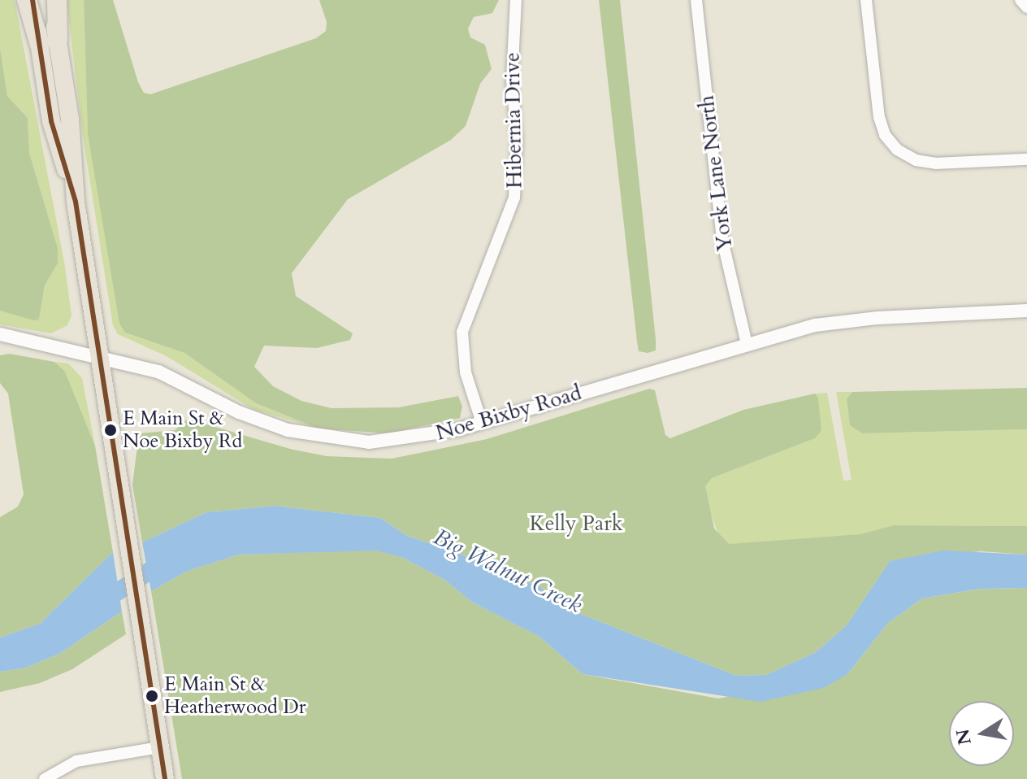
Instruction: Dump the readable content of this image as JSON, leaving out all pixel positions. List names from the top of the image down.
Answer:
{
  "streets": {
    "street": ["Hibernia Drive", "York Lane North", "Noe Bixby Road"]
  },
  "crossings": [
    ["Hibernia Drive", "Noe Bixby Road"],
    ["York Lane North", "Noe Bixby Road"]
  ],
  "water": ["Big Walnut Creek"],
  "parks": ["Kelly Park"],
  "places": ["E Main St & Noe Bixby Rd", "E Main St & Heatherwood Dr"],
  "north": "left"
}
